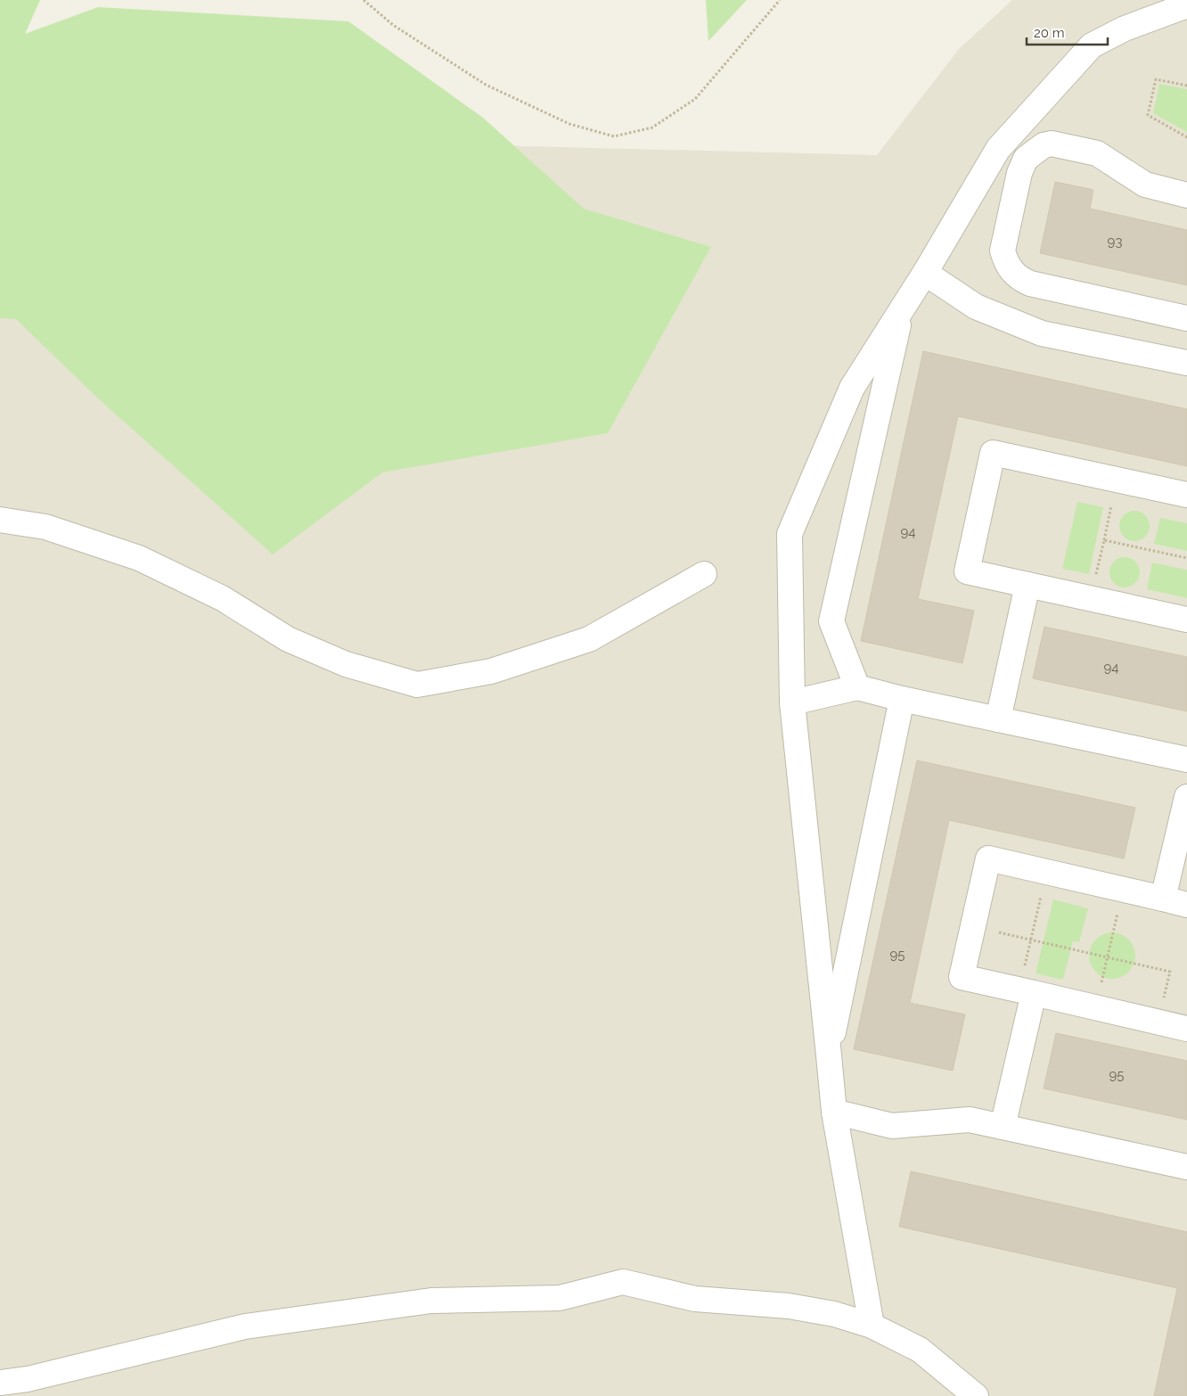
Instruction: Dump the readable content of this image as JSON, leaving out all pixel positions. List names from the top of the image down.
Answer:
{
  "house_numbers": [
    "93",
    "94",
    "94",
    "95",
    "95"
  ],
  "scale_bar": "20 m"
}
